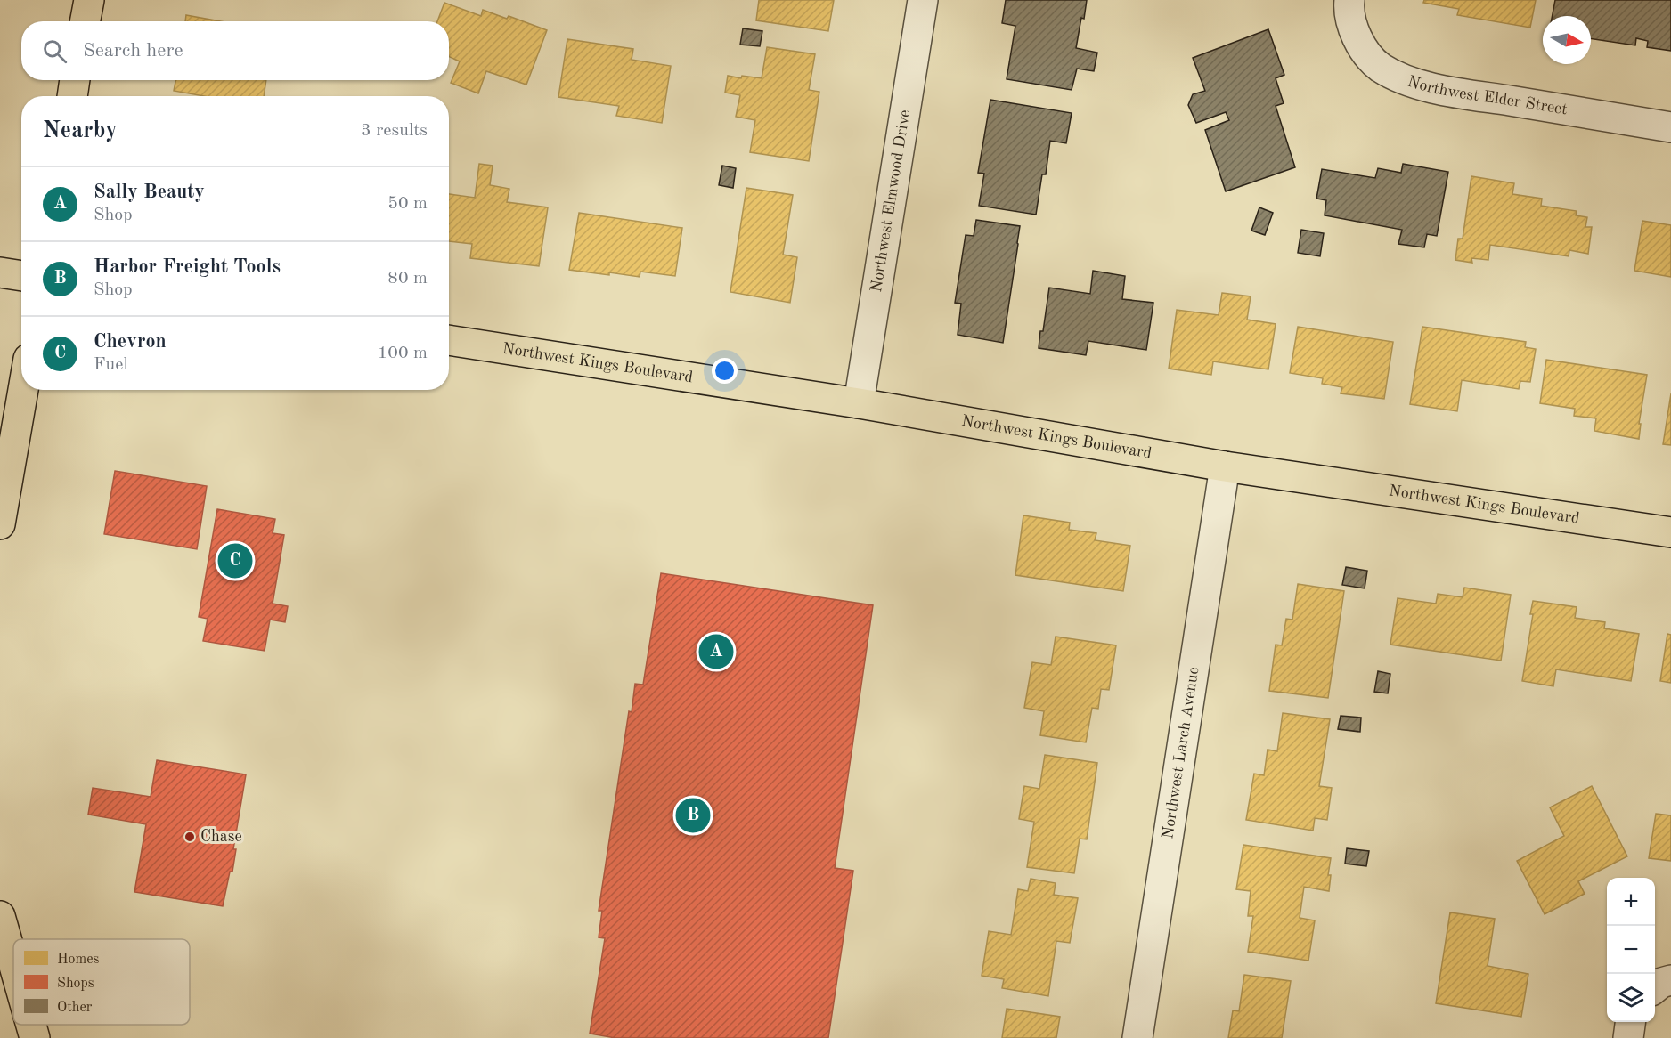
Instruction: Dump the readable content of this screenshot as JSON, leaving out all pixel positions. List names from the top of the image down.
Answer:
{
  "streets": {
    "main road": ["Northwest Kings Boulevard"],
    "street": ["Northwest Elder Street", "Northwest Elmwood Drive", "Northwest Larch Avenue"]
  },
  "crossings": [
    ["Northwest Elmwood Drive", "Northwest Kings Boulevard"],
    ["Northwest Kings Boulevard", "Northwest Larch Avenue"]
  ],
  "places": ["Chase"],
  "legend": ["Homes", "Shops", "Other"],
  "north": "right",
  "page": {
    "search": "Search here",
    "heading": ["Nearby", "3 results"],
    "list": [
      {
        "mark": "A",
        "name": "Sally Beauty",
        "note": "Shop",
        "value": "50 m"
      },
      {
        "mark": "B",
        "name": "Harbor Freight Tools",
        "note": "Shop",
        "value": "80 m"
      },
      {
        "mark": "C",
        "name": "Chevron",
        "note": "Fuel",
        "value": "100 m"
      }
    ],
    "pins": ["C", "A", "B"],
    "map_buttons": ["+", "−"]
  }
}
